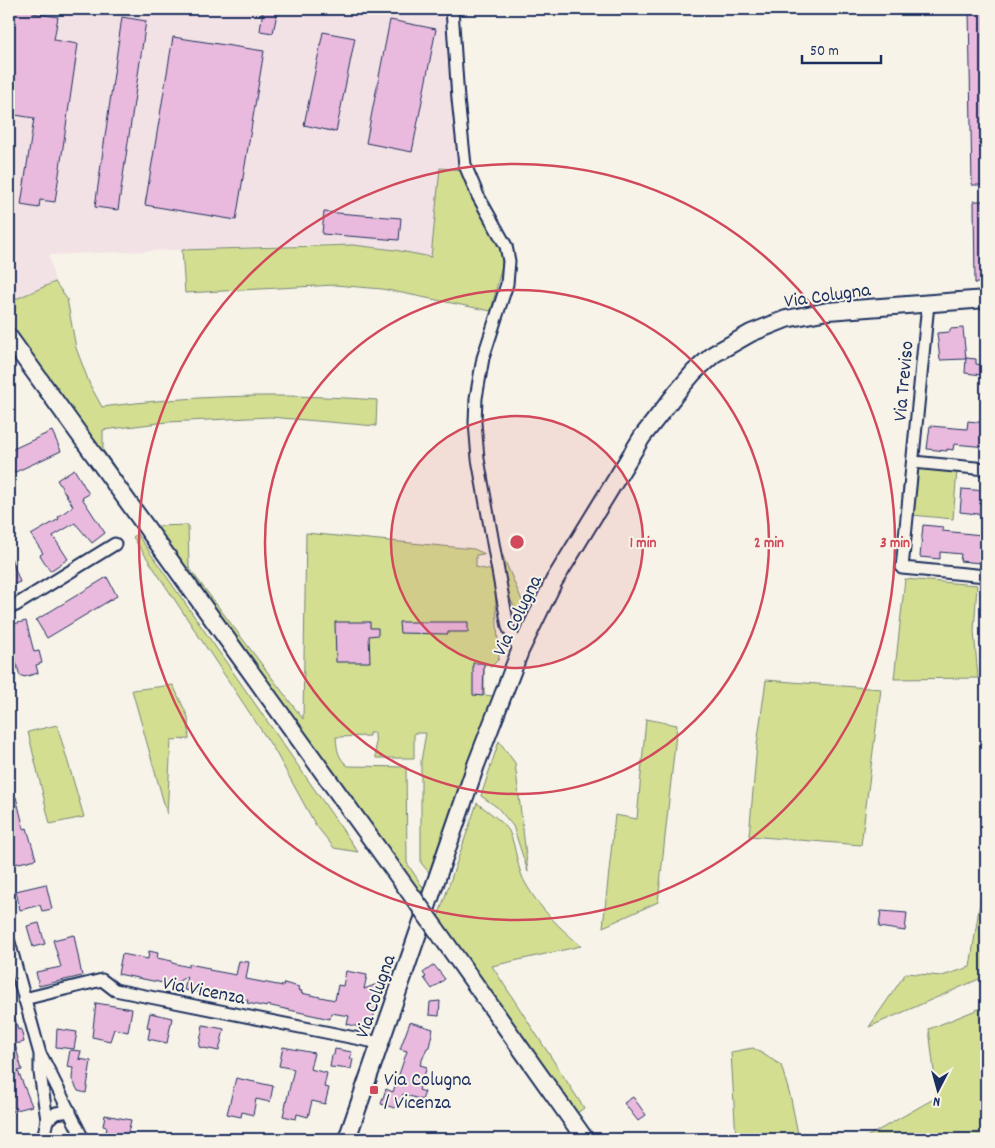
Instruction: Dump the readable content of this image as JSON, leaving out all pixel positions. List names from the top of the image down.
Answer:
{
  "streets": {
    "street": ["Via Colugna", "Via Treviso", "Via Vicenza"]
  },
  "crossings": [
    ["Via Colugna", "Via Treviso"],
    ["Via Colugna", "Via Vicenza"]
  ],
  "places": {
    "transit": ["Via Colugna / Vicenza"]
  },
  "scale_bar": "50 m",
  "north": "bottom",
  "rings": ["1 min", "2 min", "3 min"]
}
